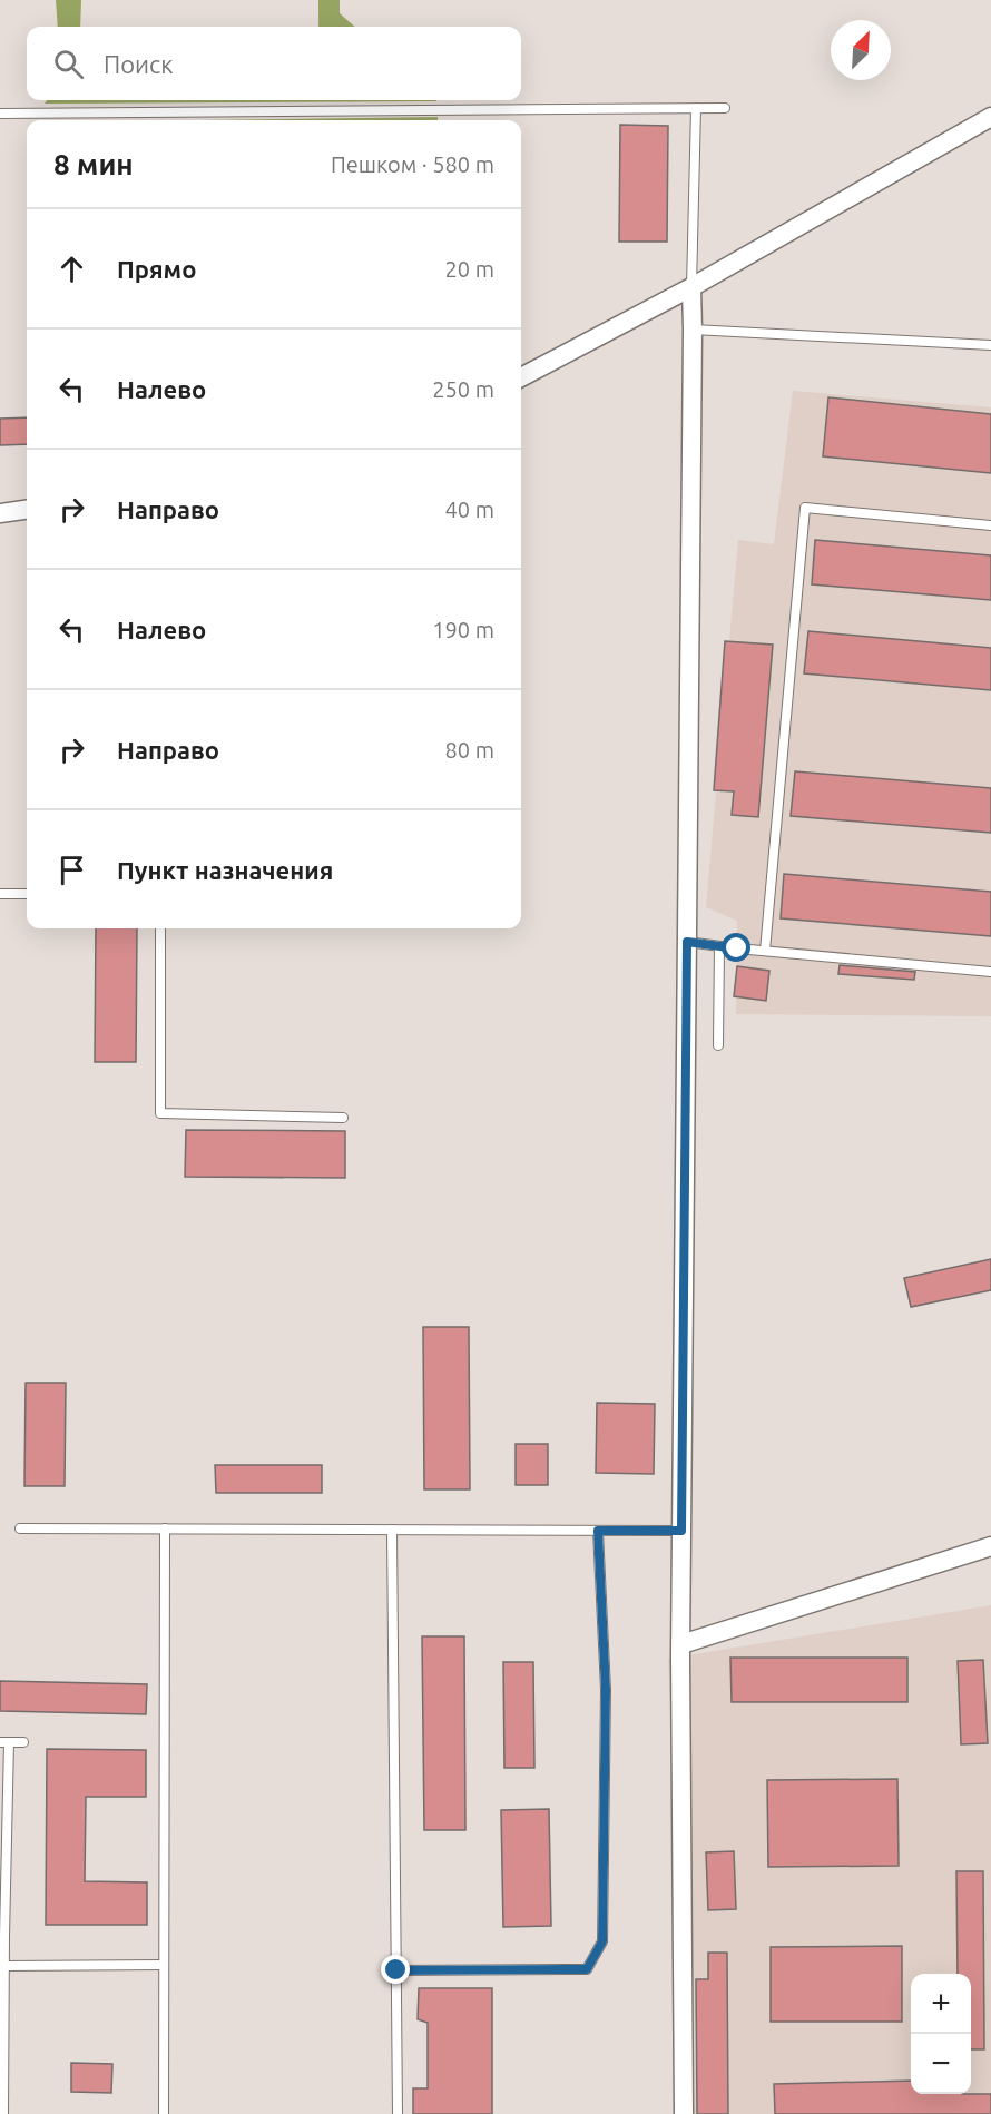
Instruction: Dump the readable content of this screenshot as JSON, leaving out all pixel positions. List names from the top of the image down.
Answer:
{
  "north": "top right",
  "page": {
    "search": "Поиск",
    "heading": ["8 мин", "Пешком · 580 m"],
    "list": [
      ["Прямо", "20 m"],
      ["Налево", "250 m"],
      ["Направо", "40 m"],
      ["Налево", "190 m"],
      ["Направо", "80 m"],
      "Пункт назначения"
    ],
    "map_buttons": ["+", "−"]
  }
}
